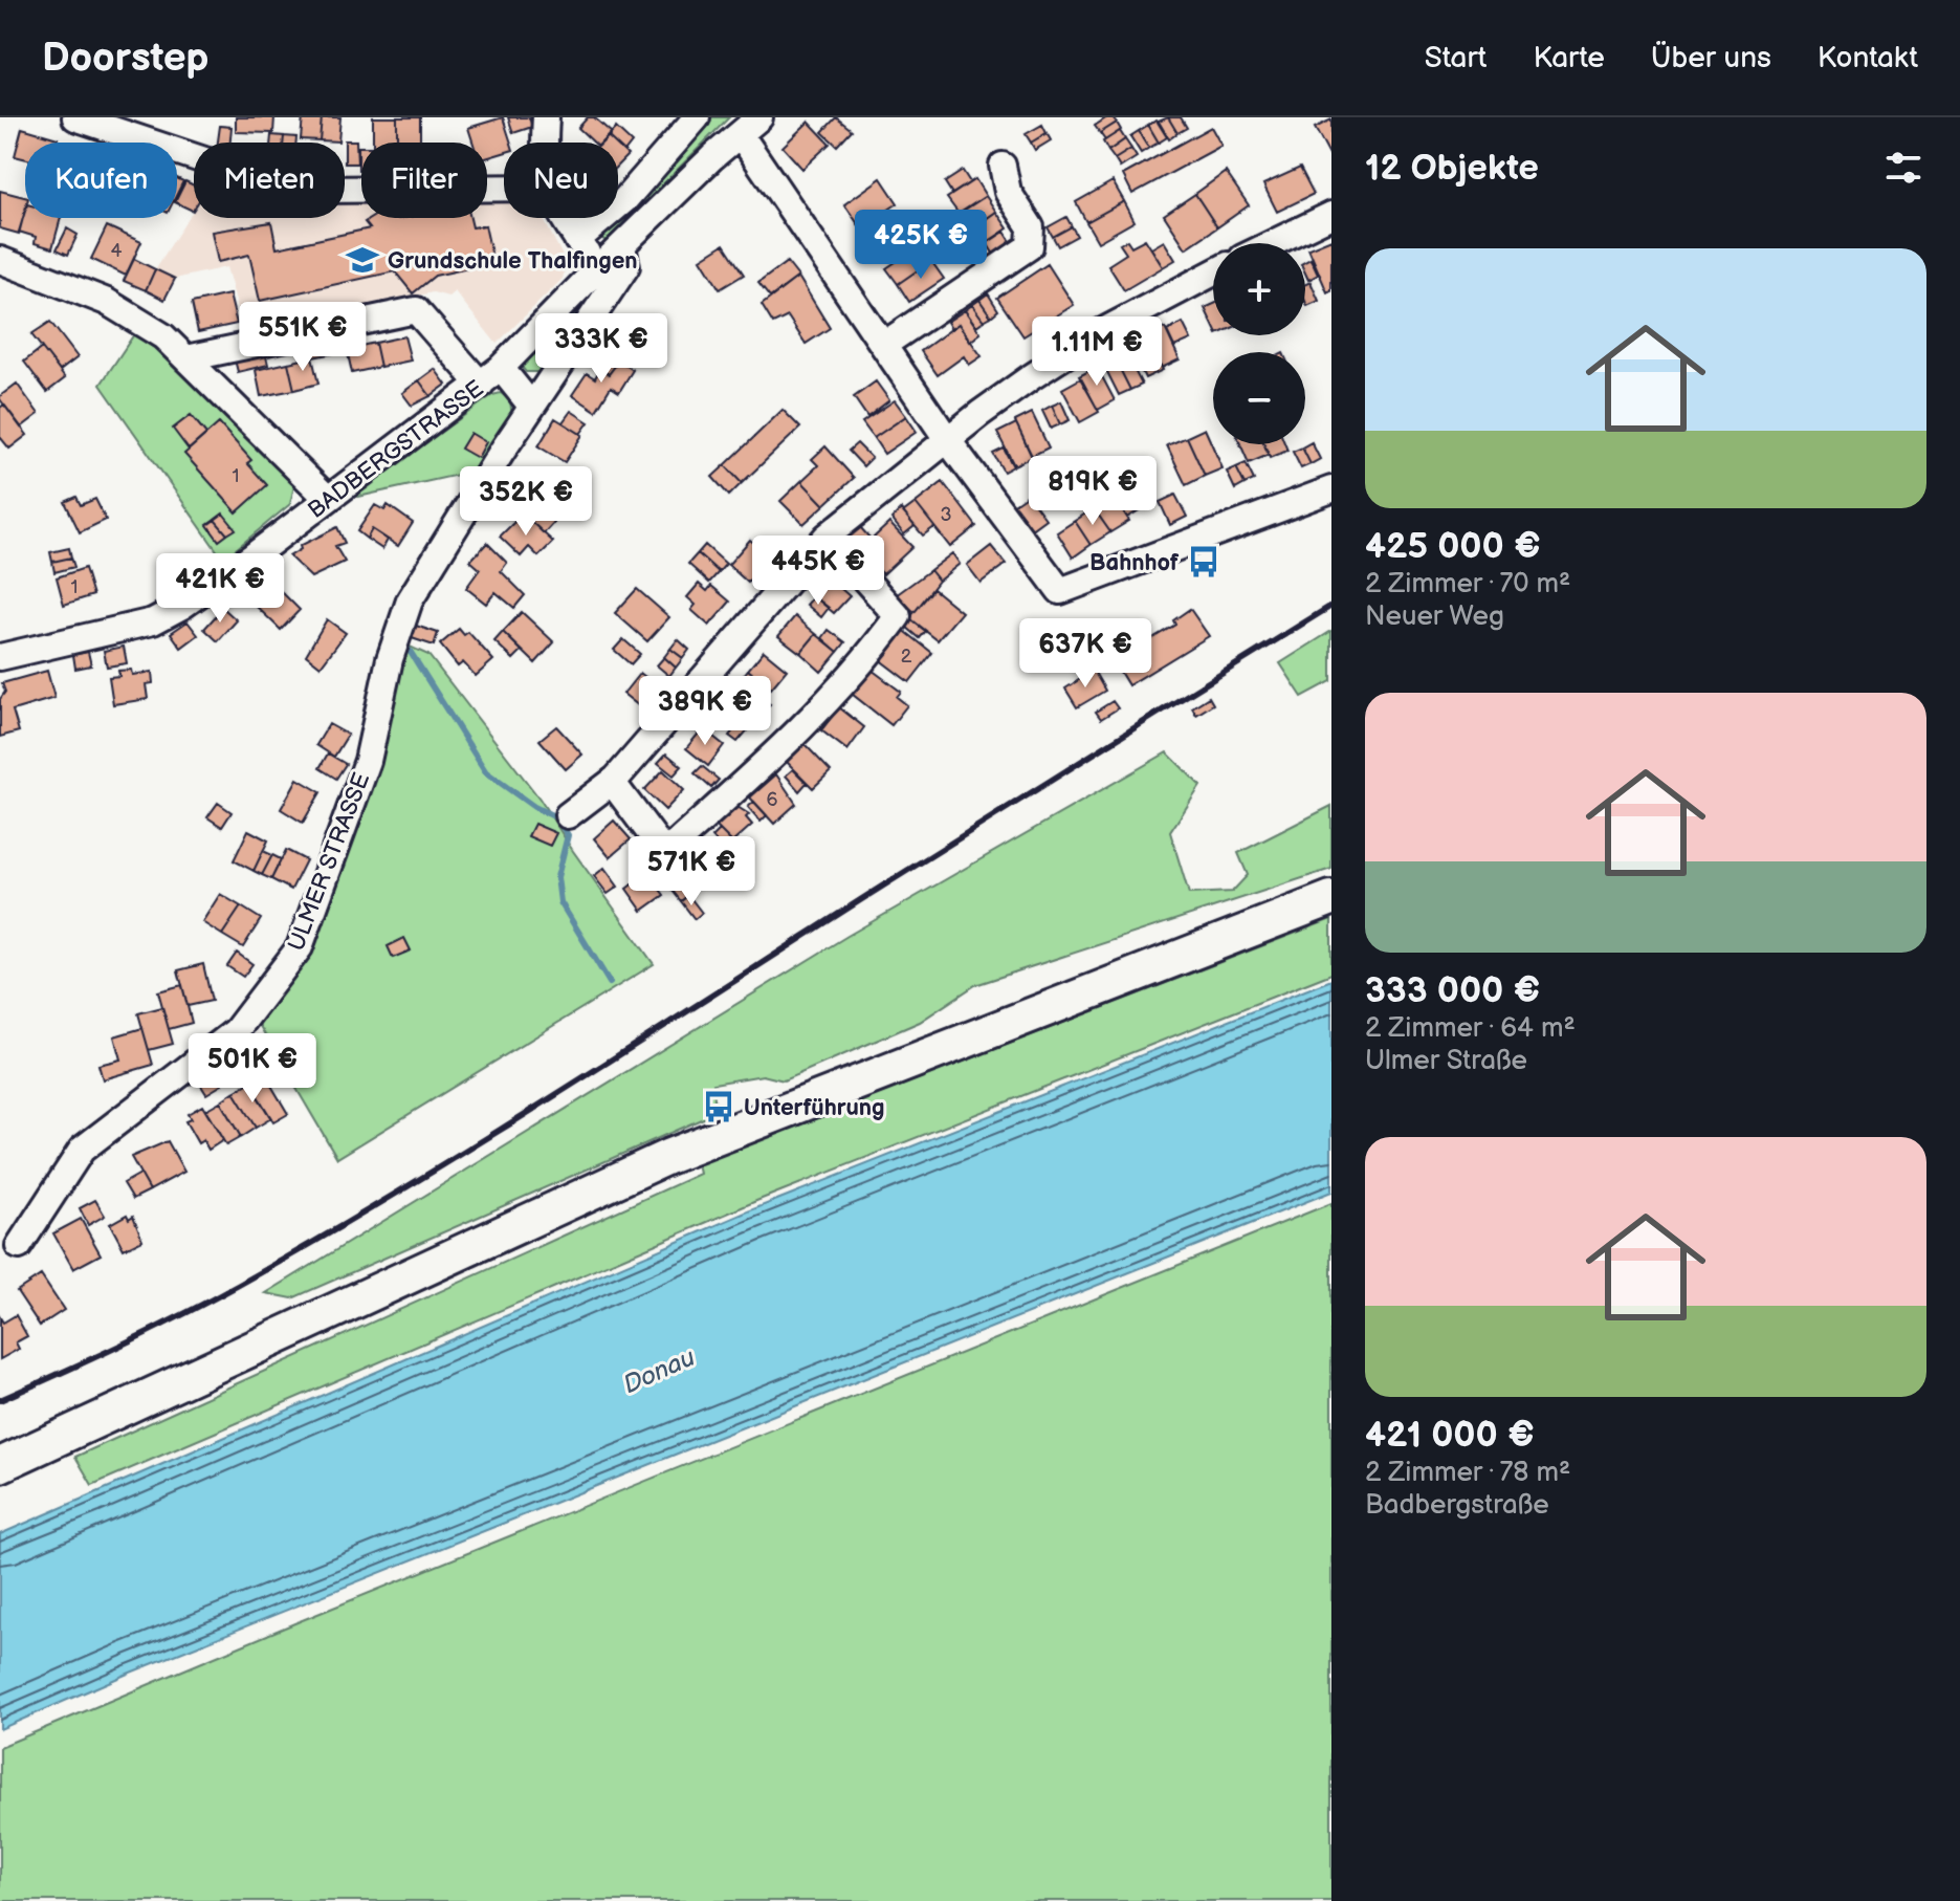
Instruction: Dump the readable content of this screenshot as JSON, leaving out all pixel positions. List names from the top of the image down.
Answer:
{
  "streets": {
    "street": ["BADBERGSTRASSE", "ULMER STRASSE"]
  },
  "crossings": [
    ["BADBERGSTRASSE", "ULMER STRASSE"]
  ],
  "water": ["Donau"],
  "places": {
    "school or university": ["Grundschule Thalfingen"],
    "bus stop": ["Bahnhof", "Unterführung"]
  },
  "house_numbers": [
    "4",
    "1",
    "3",
    "1",
    "2",
    "6"
  ],
  "page": {
    "header": "Doorstep",
    "nav": [
      "Start",
      "Karte",
      "Über uns",
      "Kontakt"
    ],
    "heading": "12 Objekte",
    "chip": [
      "Kaufen",
      "Mieten",
      "Filter",
      "Neu"
    ],
    "price": [
      "425K €",
      "551K €",
      "333K €",
      "1.11M €",
      "819K €",
      "352K €",
      "445K €",
      "421K €",
      "637K €",
      "389K €",
      "571K €",
      "501K €"
    ],
    "list": [
      {
        "name": "425 000 €",
        "note": "2 Zimmer · 70 m² · Neuer Weg"
      },
      {
        "name": "333 000 €",
        "note": "2 Zimmer · 64 m² · Ulmer Straße"
      },
      {
        "name": "421 000 €",
        "note": "2 Zimmer · 78 m² · Badbergstraße"
      }
    ],
    "map_buttons": ["+", "−"]
  }
}
